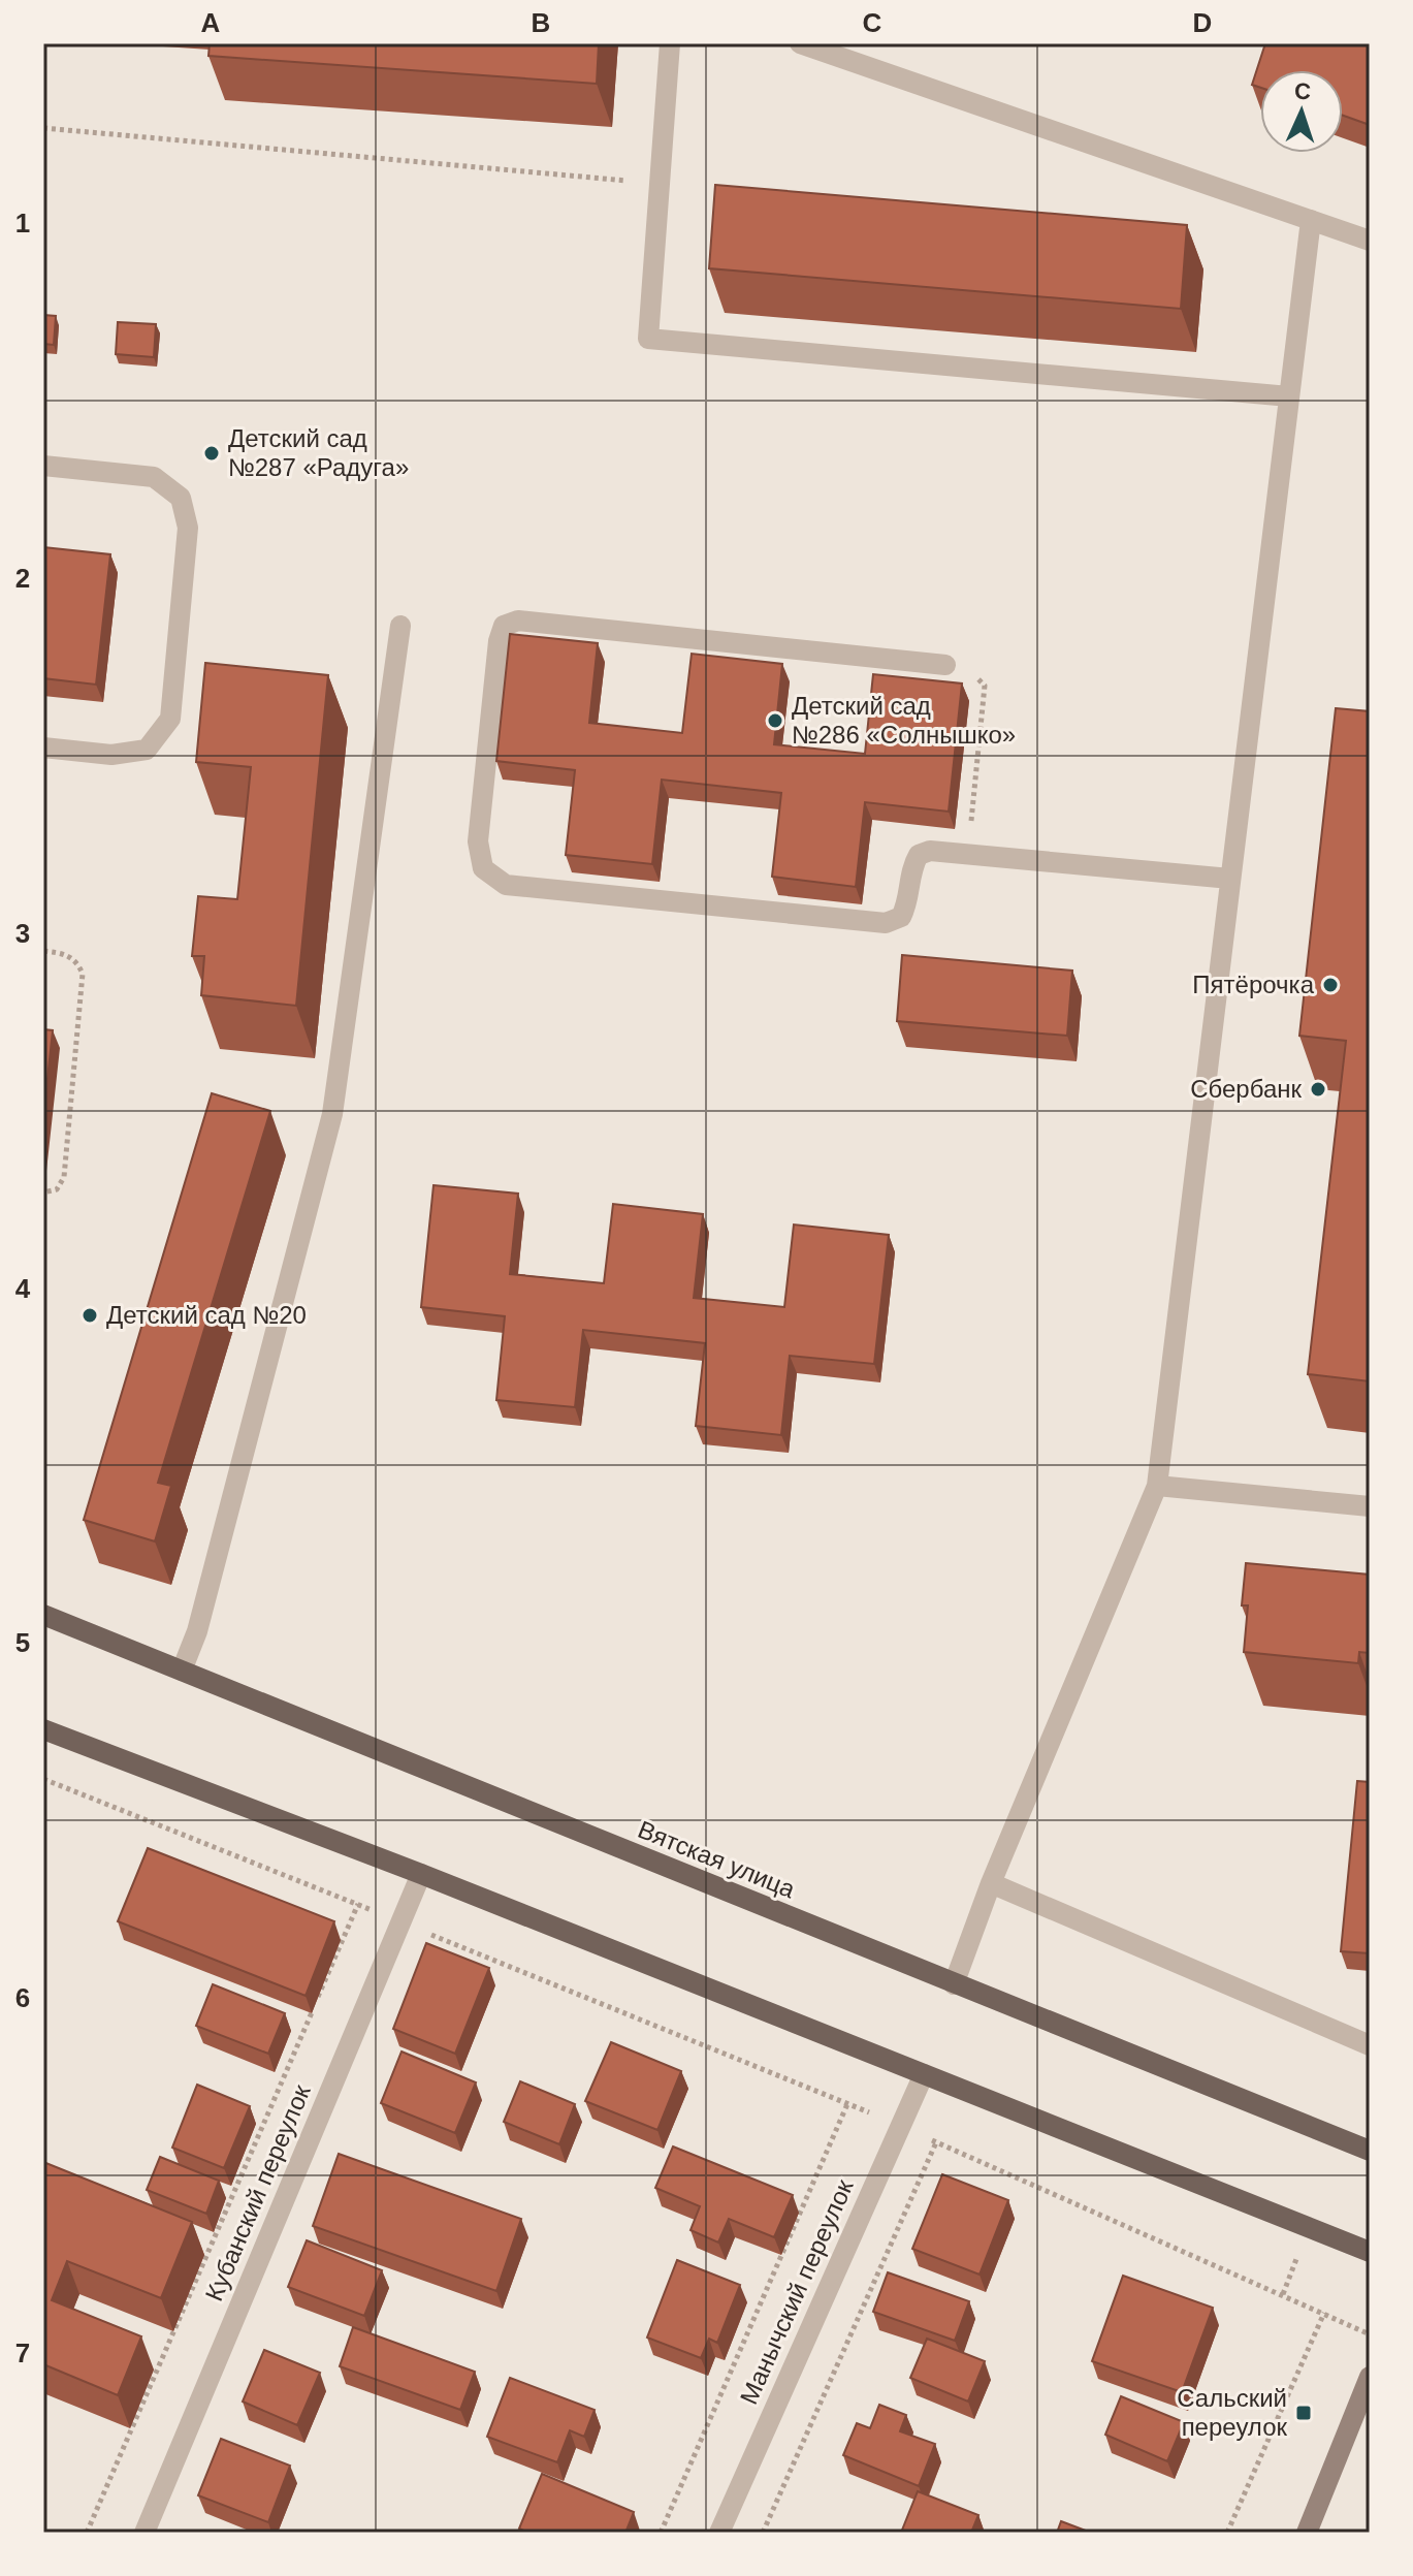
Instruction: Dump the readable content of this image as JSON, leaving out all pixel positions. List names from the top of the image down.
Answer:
{
  "streets": {
    "main road": ["Вятская улица"],
    "street": ["Кубанский переулок", "Манычский переулок"]
  },
  "places": {
    "other": [
      "Детский сад №287 «Радуга»",
      "Детский сад №286 «Солнышко»",
      "Пятёрочка",
      "Сбербанк",
      "Детский сад №20"
    ],
    "transit": ["Сальский переулок"]
  },
  "north": "top",
  "grid": {
    "columns": [
      "A",
      "B",
      "C",
      "D"
    ],
    "rows": [
      "1",
      "2",
      "3",
      "4",
      "5",
      "6",
      "7"
    ]
  }
}
